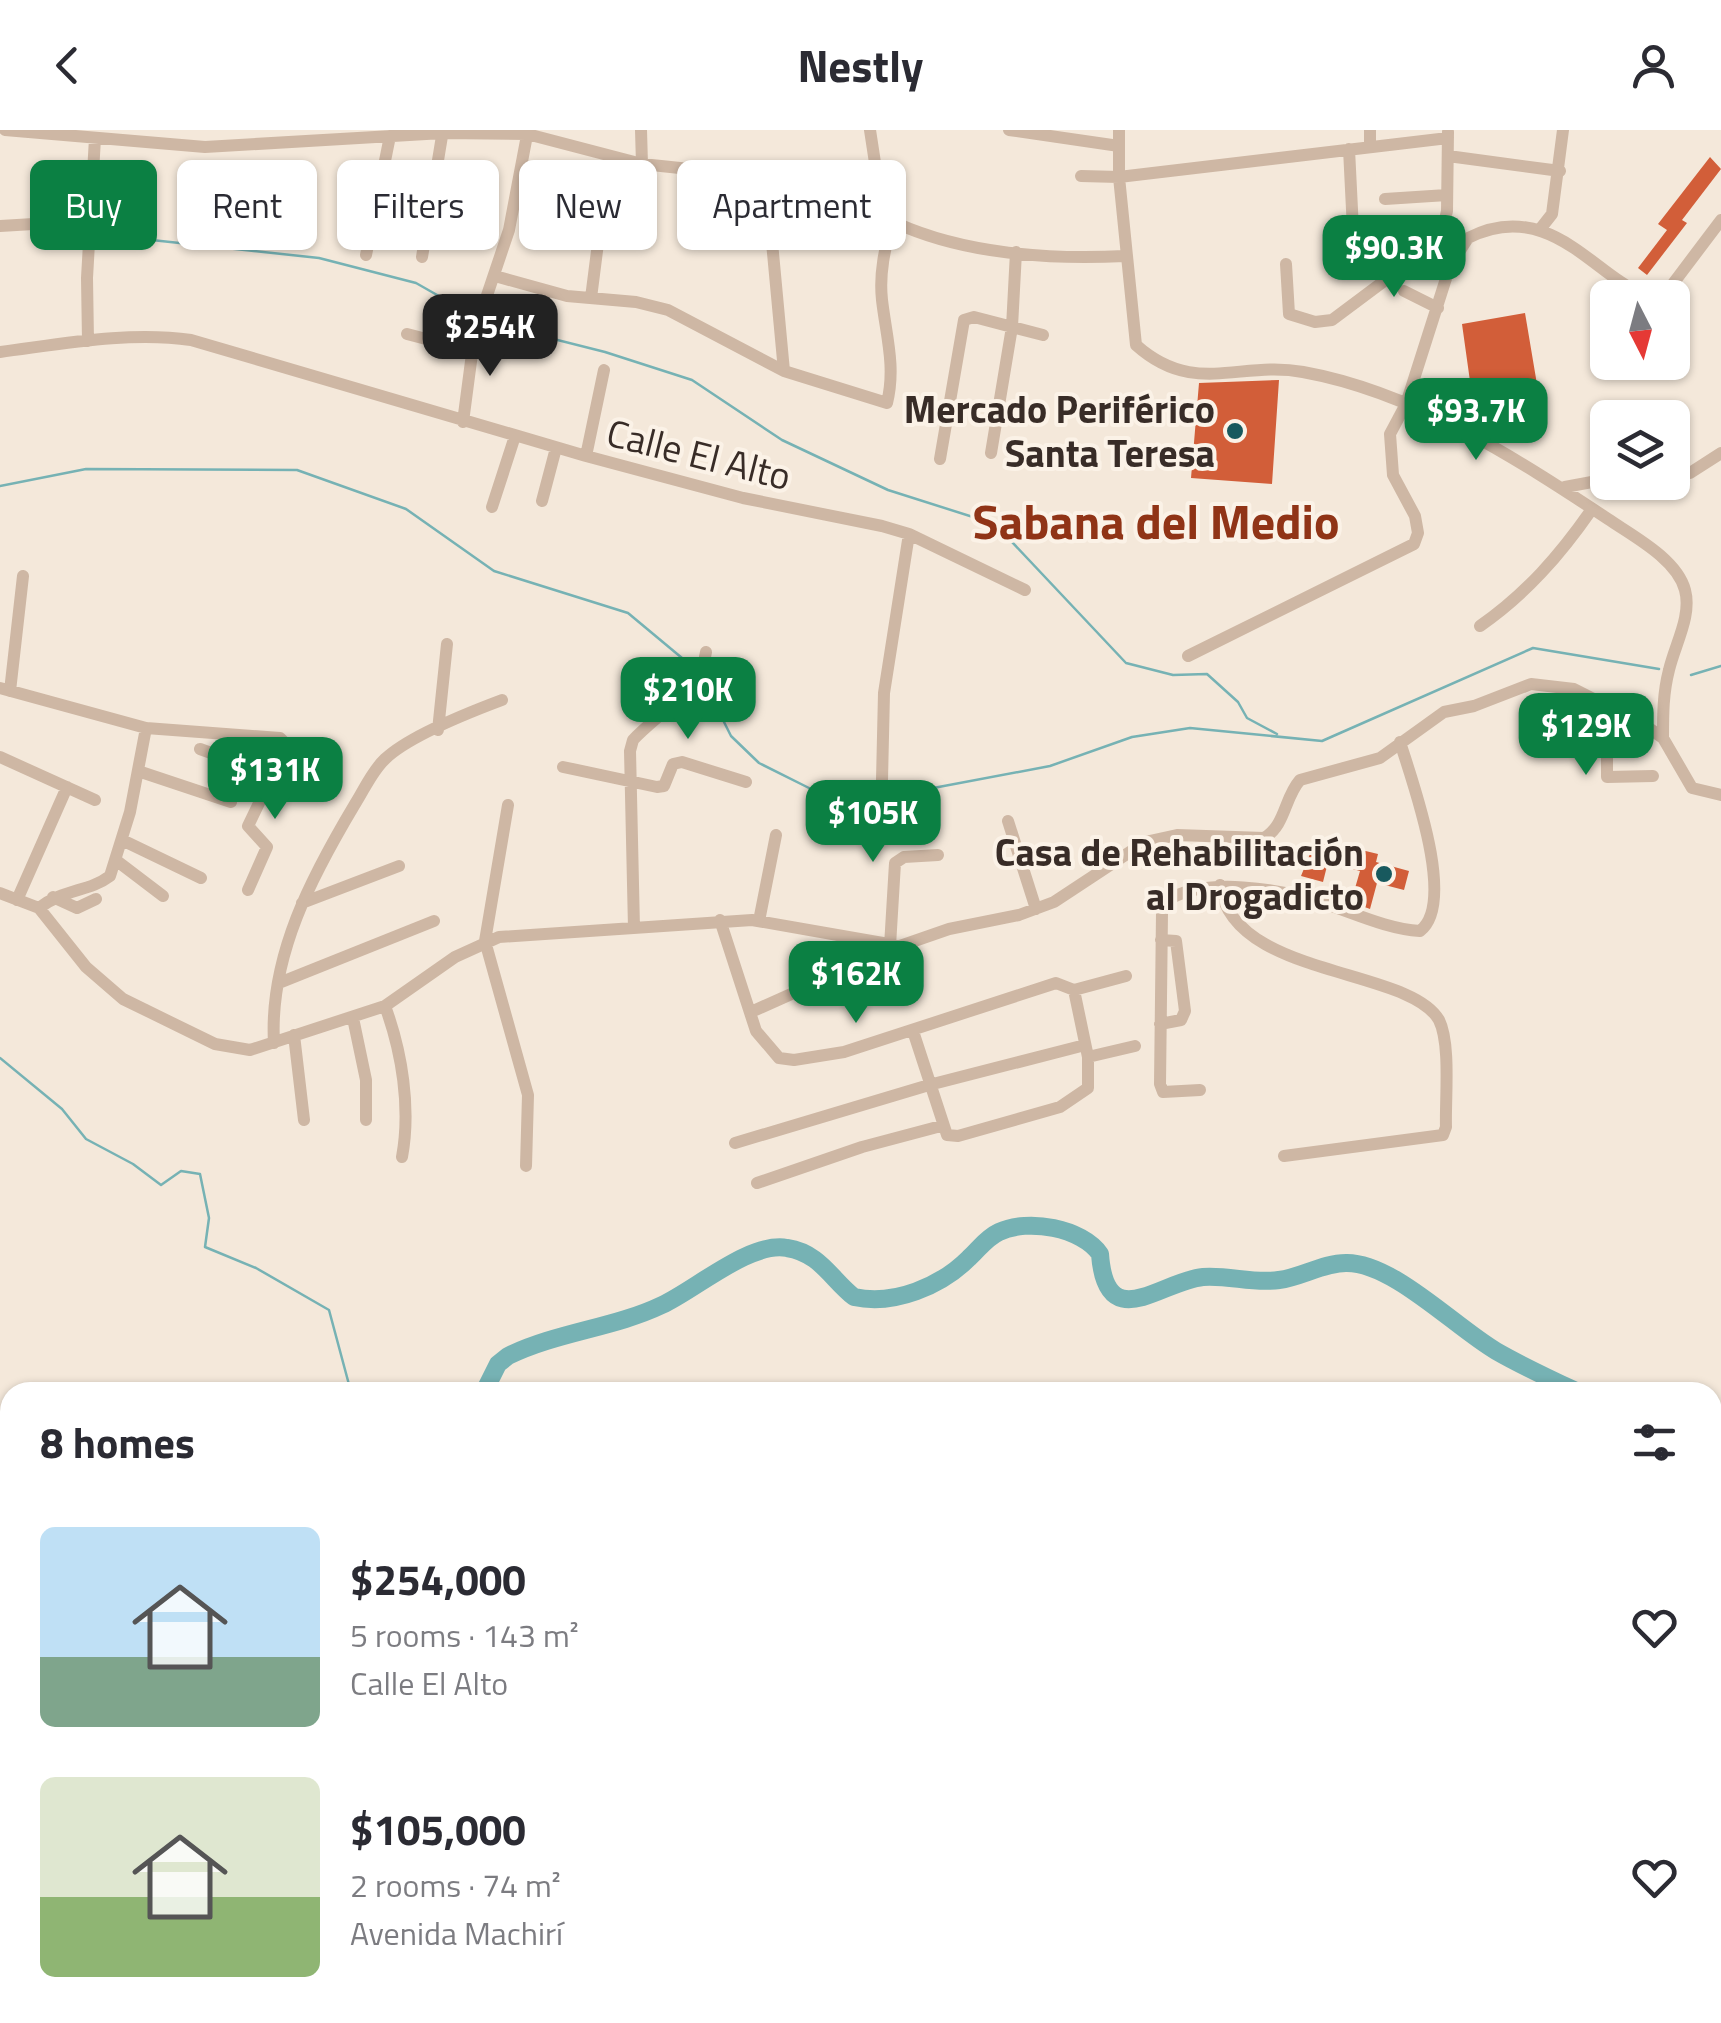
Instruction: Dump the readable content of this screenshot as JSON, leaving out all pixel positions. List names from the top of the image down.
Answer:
{
  "streets": {
    "street": ["Calle El Alto"]
  },
  "districts": ["Sabana del Medio"],
  "places": ["Mercado Periférico Santa Teresa", "Casa de Rehabilitación al Drogadicto"],
  "north": "bottom",
  "page": {
    "header": "Nestly",
    "chip": [
      "Buy",
      "Rent",
      "Filters",
      "New",
      "Apartment"
    ],
    "price": [
      "$90.3K",
      "$254K",
      "$93.7K",
      "$210K",
      "$129K",
      "$131K",
      "$105K",
      "$162K"
    ],
    "heading": "8 homes",
    "list": [
      {
        "name": "$254,000",
        "note": "5 rooms · 143 m² · Calle El Alto"
      },
      {
        "name": "$105,000",
        "note": "2 rooms · 74 m² · Avenida Machirí"
      }
    ]
  }
}
